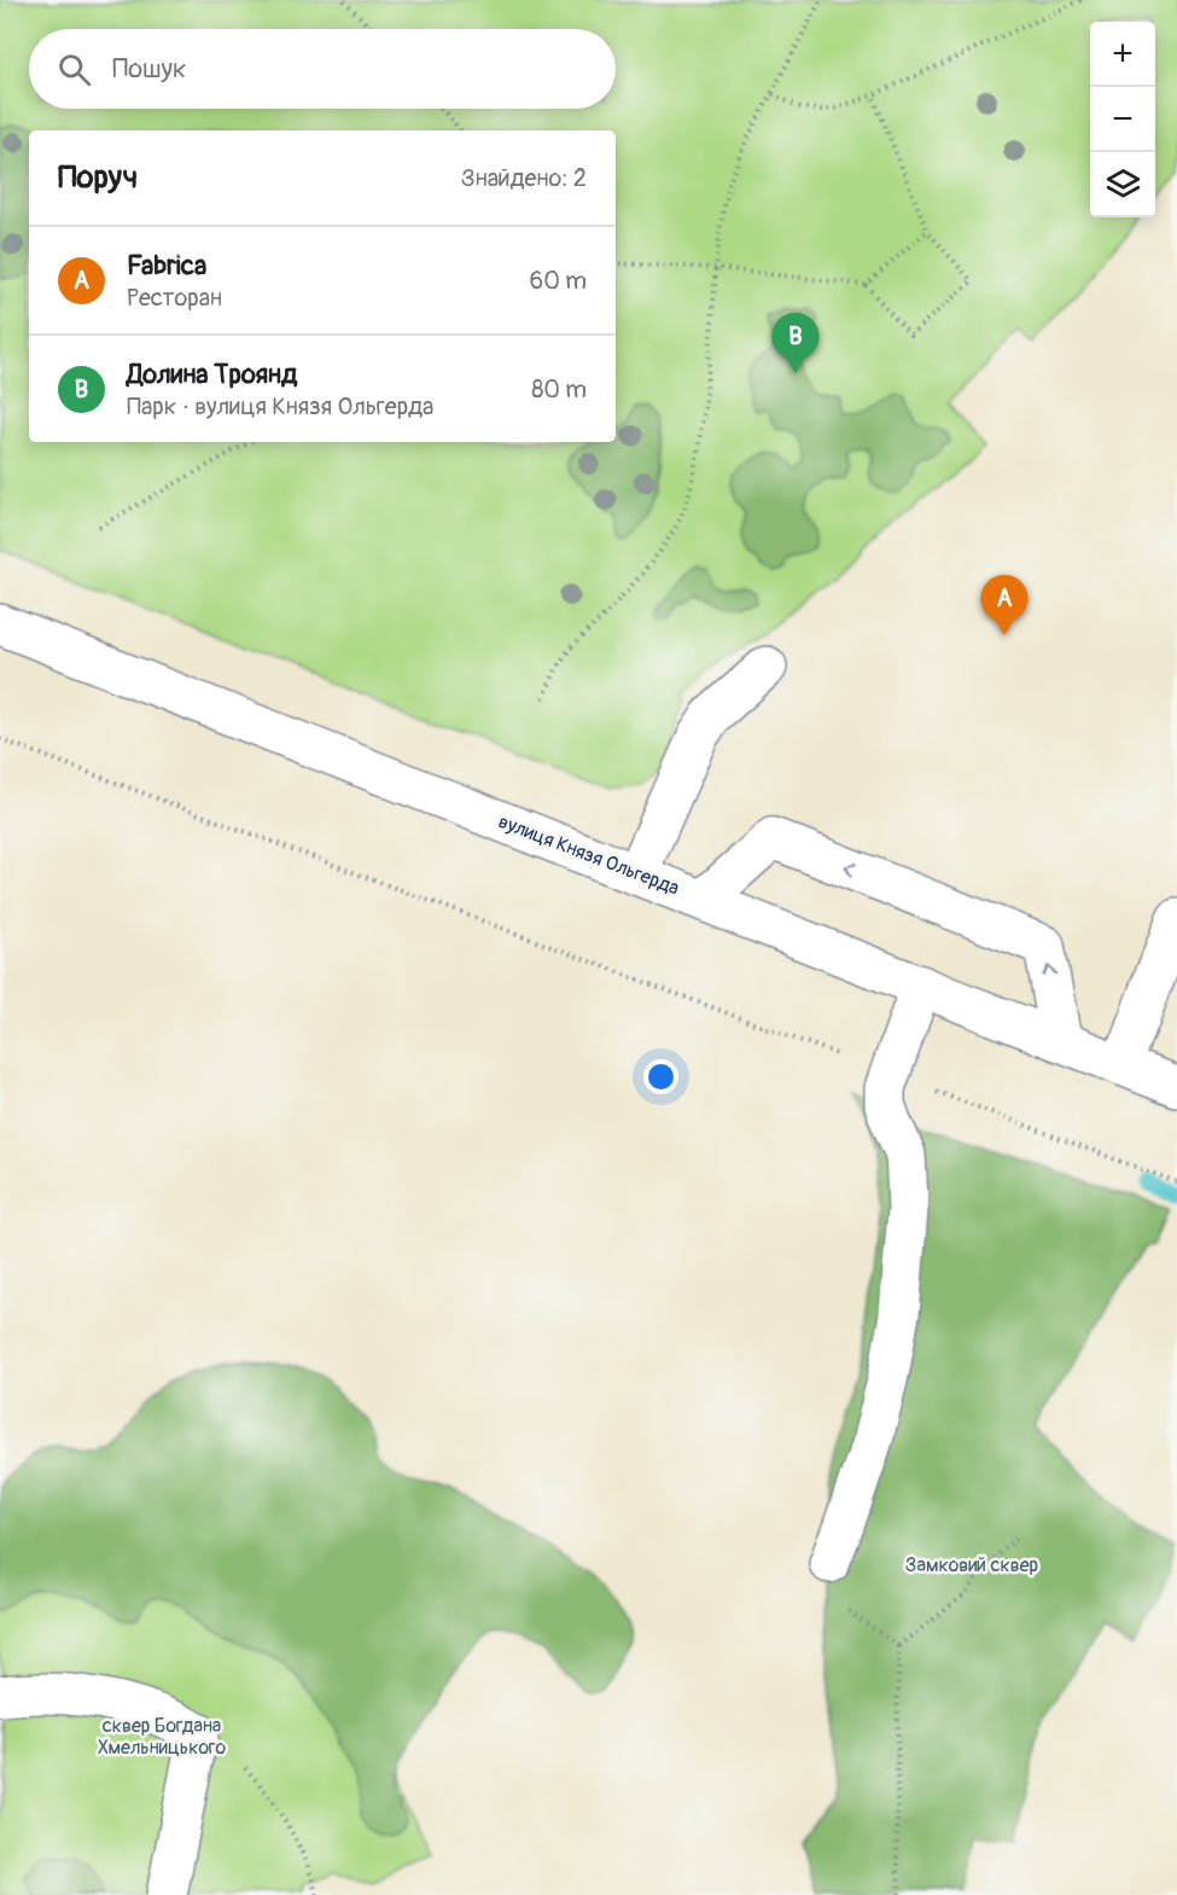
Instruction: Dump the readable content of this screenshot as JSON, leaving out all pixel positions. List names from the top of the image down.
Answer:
{
  "streets": {
    "main road": ["вулиця Князя Ольгерда"]
  },
  "parks": ["Замковий сквер", "сквер Богдана Хмельницького"],
  "page": {
    "map_buttons": ["+", "−"],
    "search": "Пошук",
    "heading": ["Поруч", "Знайдено: 2"],
    "list": [
      {
        "mark": "A",
        "name": "Fabrica",
        "note": "Ресторан",
        "value": "60 m"
      },
      {
        "mark": "B",
        "name": "Долина Троянд",
        "note": "Парк · вулиця Князя Ольгерда",
        "value": "80 m"
      }
    ],
    "pins": ["B", "A"]
  }
}
